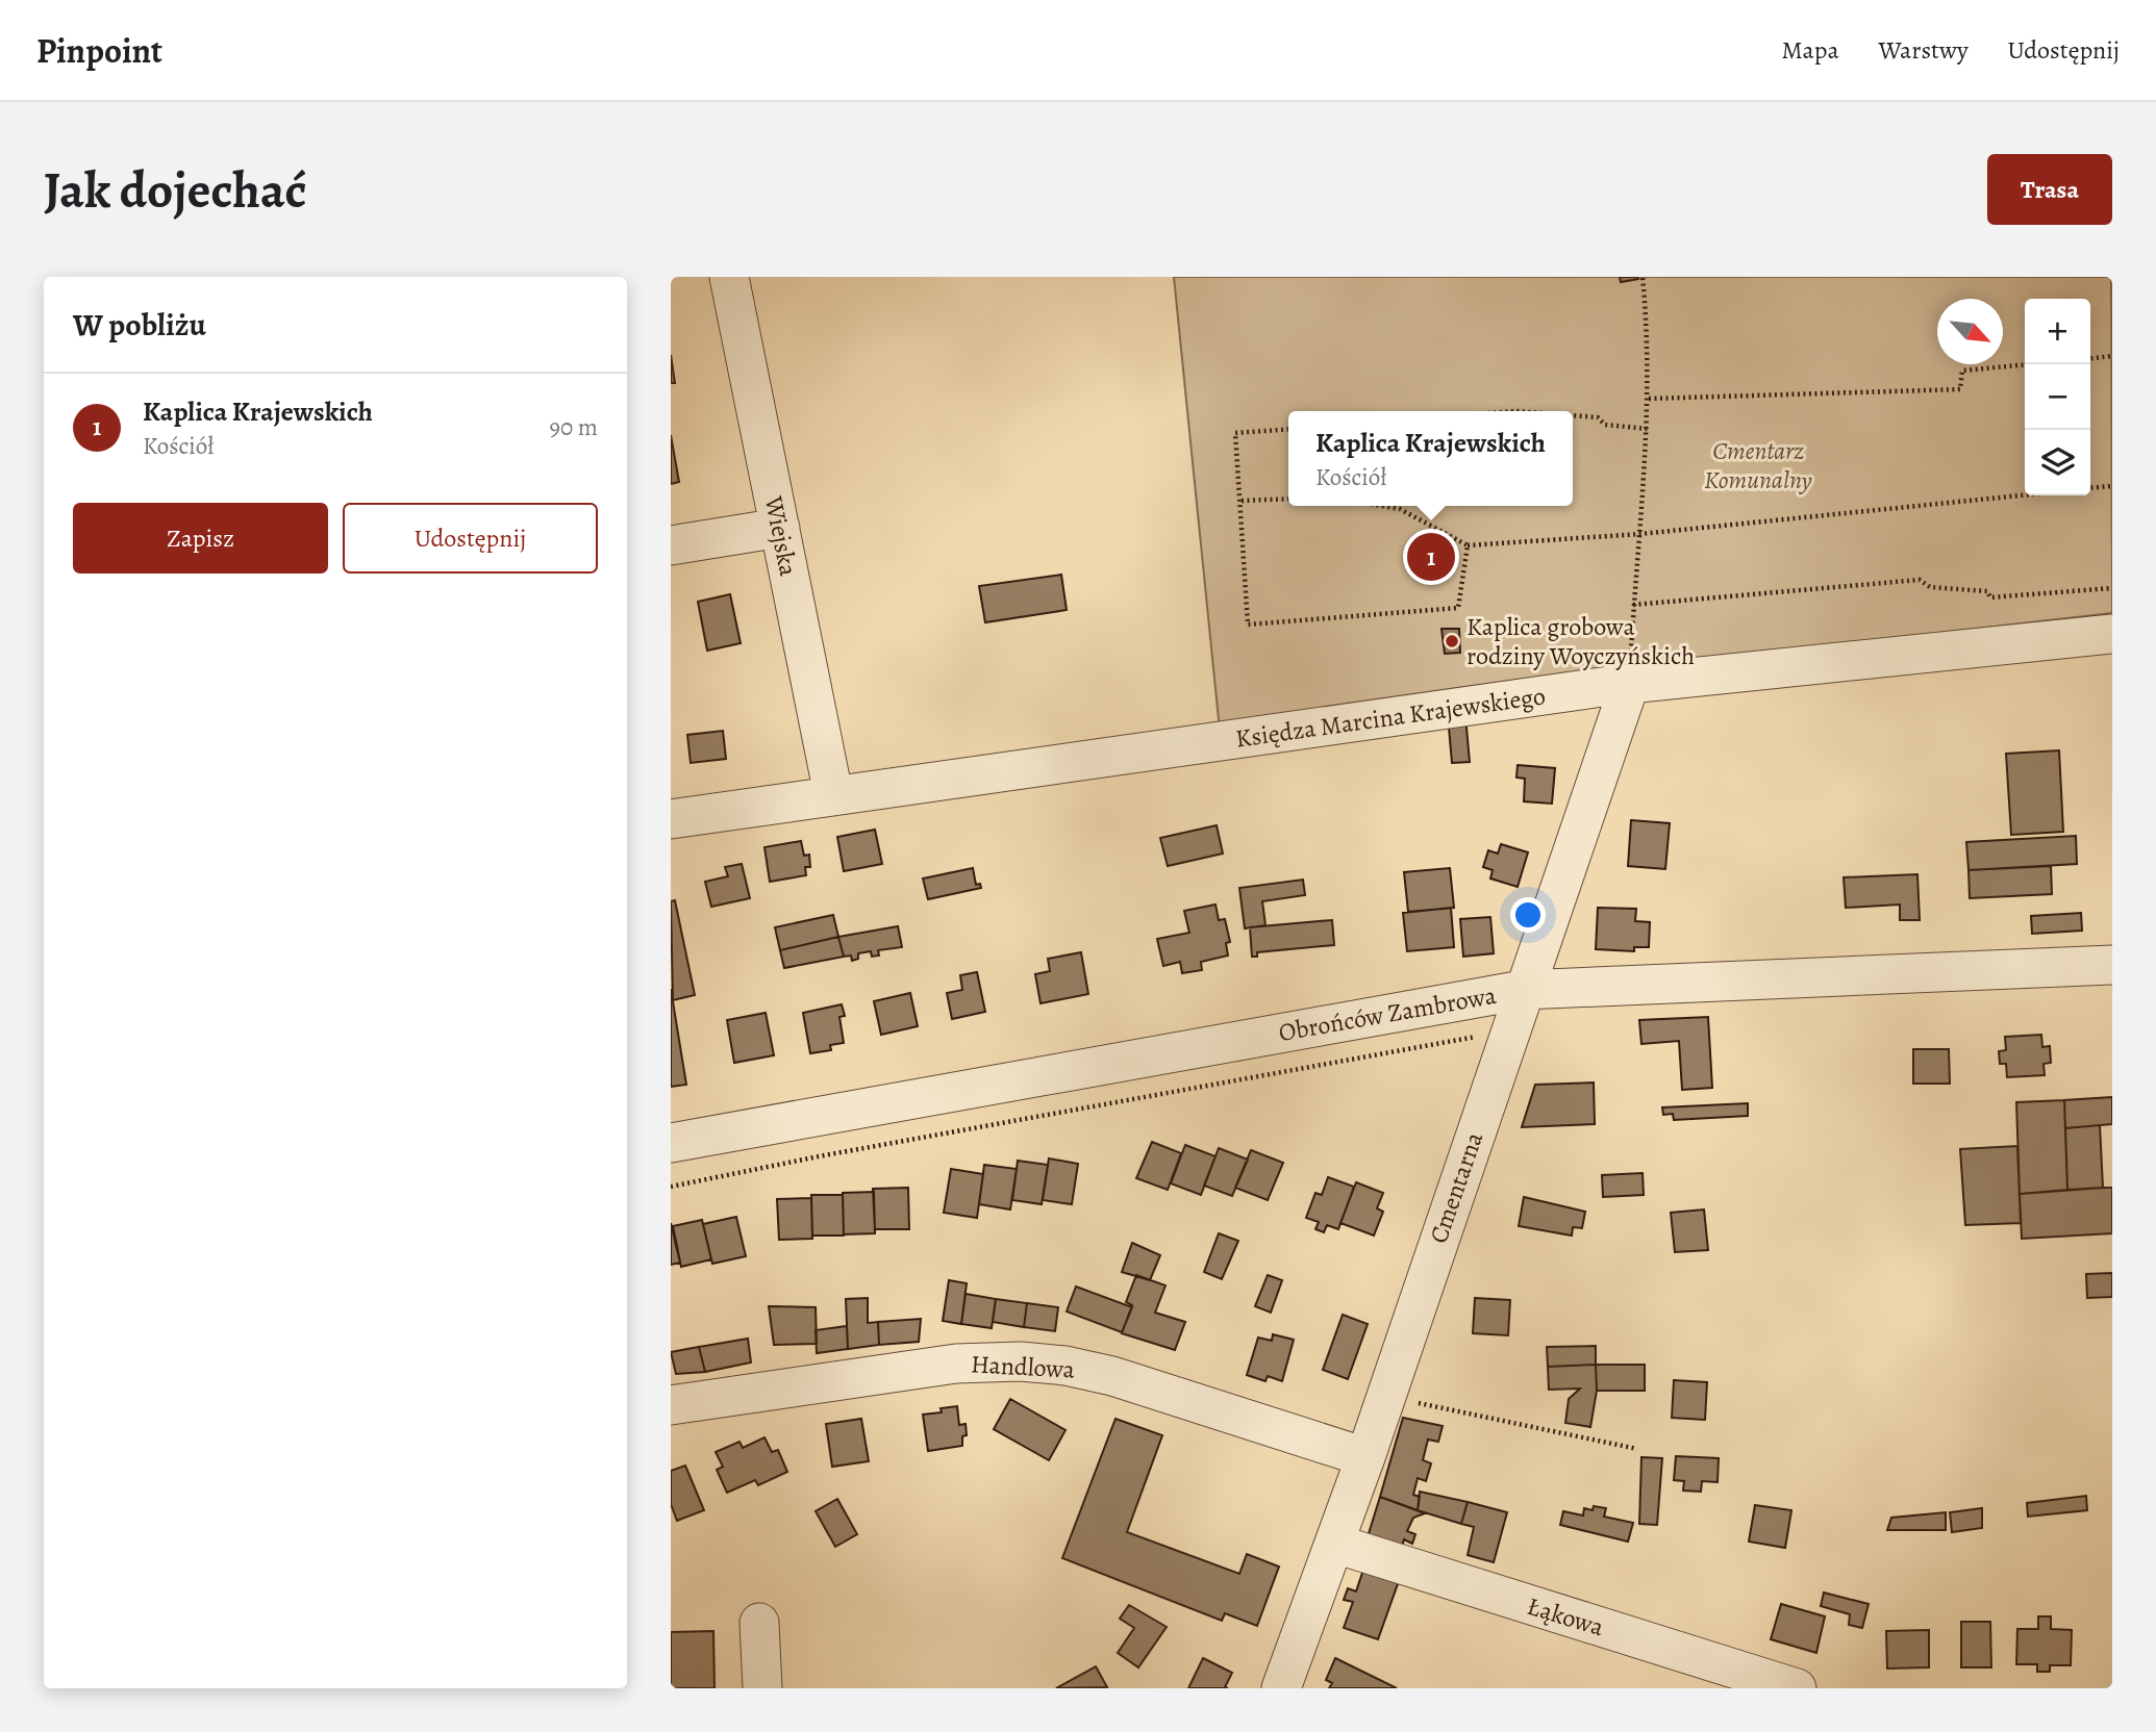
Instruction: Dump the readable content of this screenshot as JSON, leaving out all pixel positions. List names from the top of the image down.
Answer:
{
  "streets": {
    "street": [
      "Wiejska",
      "Księdza Marcina Krajewskiego",
      "Obrońców Zambrowa",
      "Cmentarna",
      "Handlowa",
      "Łąkowa"
    ]
  },
  "crossings": [
    ["Wiejska", "Księdza Marcina Krajewskiego"],
    ["Księdza Marcina Krajewskiego", "Cmentarna"],
    ["Obrońców Zambrowa", "Cmentarna"],
    ["Cmentarna", "Handlowa"],
    ["Cmentarna", "Łąkowa"]
  ],
  "parks": ["Cmentarz Komunalny"],
  "places": ["Kaplica grobowa rodziny Woyczyńskich"],
  "north": "bottom right",
  "page": {
    "header": "Pinpoint",
    "nav": ["Mapa", "Warstwy", "Udostępnij"],
    "buttons": [
      "Trasa",
      ["Zapisz", "Udostępnij"]
    ],
    "title": "Jak dojechać",
    "heading": "W pobliżu",
    "map_buttons": ["+", "−"],
    "list": [
      {
        "mark": "1",
        "name": "Kaplica Krajewskich",
        "note": "Kościół",
        "value": "90 m"
      }
    ],
    "popup": ["Kaplica Krajewskich", "Kościół"],
    "pins": "1"
  }
}
